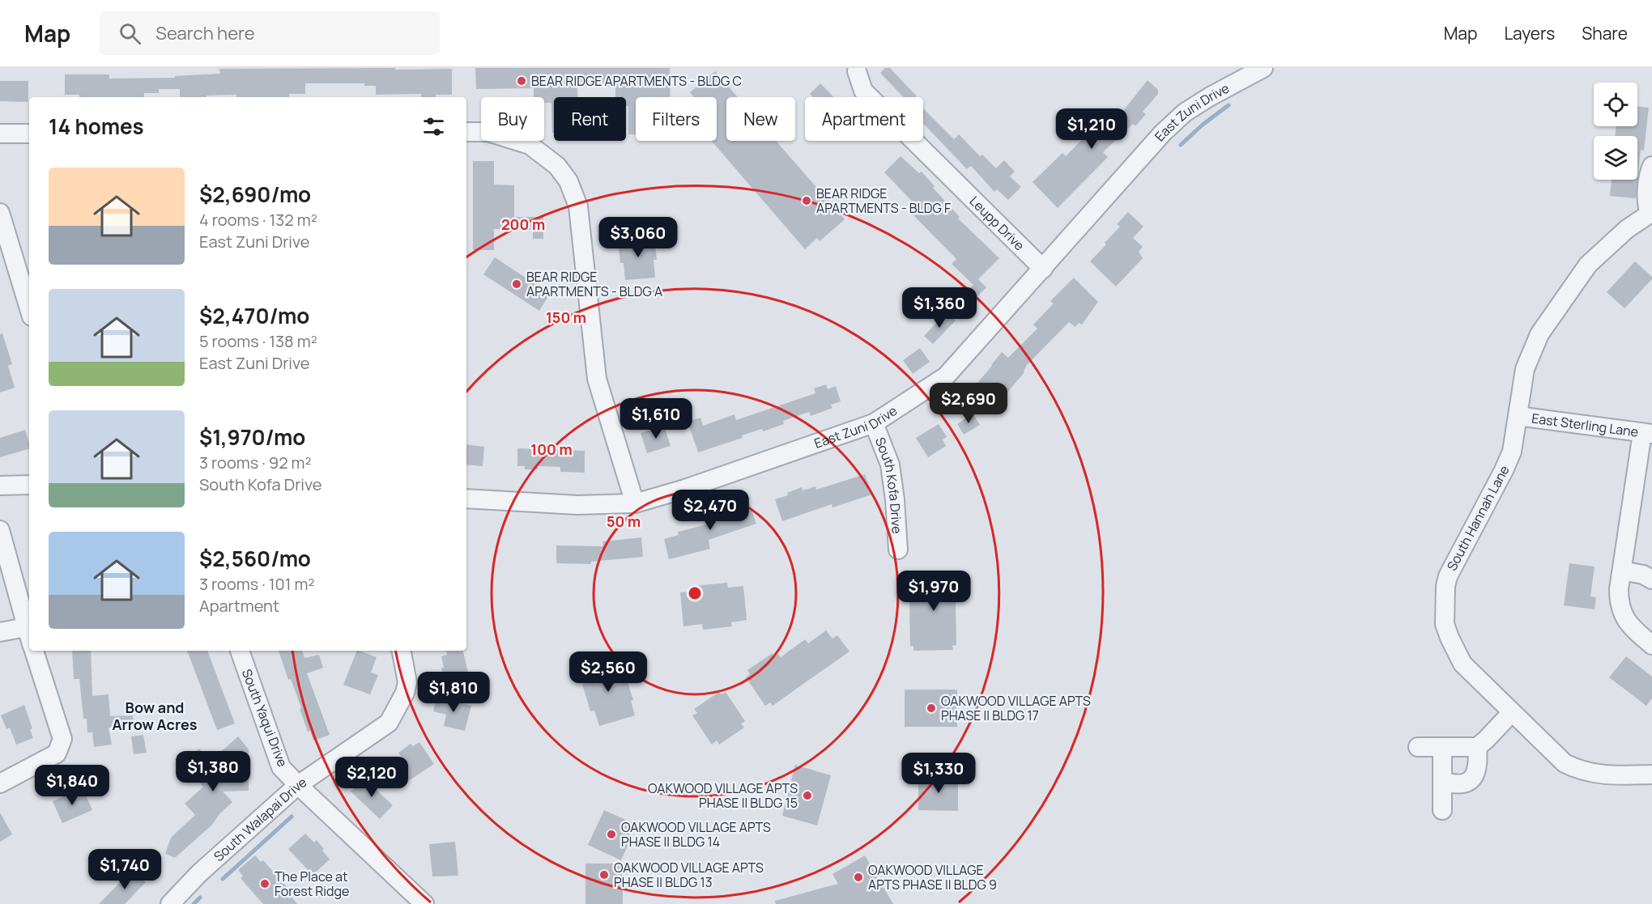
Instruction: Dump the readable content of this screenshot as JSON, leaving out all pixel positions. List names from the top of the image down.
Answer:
{
  "streets": {
    "street": [
      "East Zuni Drive",
      "Leupp Drive",
      "East Sterling Lane",
      "South Kofa Drive",
      "South Hannah Lane",
      "South Yaqui Drive",
      "South Walapai Drive"
    ]
  },
  "crossings": [
    ["East Zuni Drive", "Leupp Drive"],
    ["East Zuni Drive", "South Kofa Drive"],
    ["East Sterling Lane", "South Hannah Lane"],
    ["South Yaqui Drive", "South Walapai Drive"]
  ],
  "districts": ["Bow and Arrow Acres"],
  "places": [
    "BEAR RIDGE APARTMENTS - BLDG C",
    "BEAR RIDGE APARTMENTS - BLDG F",
    "BEAR RIDGE APARTMENTS - BLDG A",
    "OAKWOOD VILLAGE APTS PHASE II BLDG 17",
    "OAKWOOD VILLAGE APTS PHASE II BLDG 15",
    "OAKWOOD VILLAGE APTS PHASE II BLDG 14",
    "OAKWOOD VILLAGE APTS PHASE II BLDG 13",
    "OAKWOOD VILLAGE APTS PHASE II BLDG 9",
    "The Place at Forest Ridge"
  ],
  "page": {
    "header": "Map",
    "search": "Search here",
    "nav": ["Map", "Layers", "Share"],
    "chip": [
      "Buy",
      "Rent",
      "Filters",
      "New",
      "Apartment"
    ],
    "heading": "14 homes",
    "price": [
      "$1,210",
      "$3,060",
      "$1,360",
      "$2,690",
      "$1,610",
      "$2,470",
      "$1,970",
      "$2,560",
      "$1,810",
      "$1,380",
      "$1,330",
      "$2,120",
      "$1,840",
      "$1,740"
    ],
    "list": [
      {
        "name": "$2,690/mo",
        "note": "4 rooms · 132 m² · East Zuni Drive"
      },
      {
        "name": "$2,470/mo",
        "note": "5 rooms · 138 m² · East Zuni Drive"
      },
      {
        "name": "$1,970/mo",
        "note": "3 rooms · 92 m² · South Kofa Drive"
      },
      {
        "name": "$2,560/mo",
        "note": "3 rooms · 101 m² · Apartment"
      }
    ]
  },
  "rings": [
    "200 m",
    "150 m",
    "100 m",
    "50 m"
  ]
}
